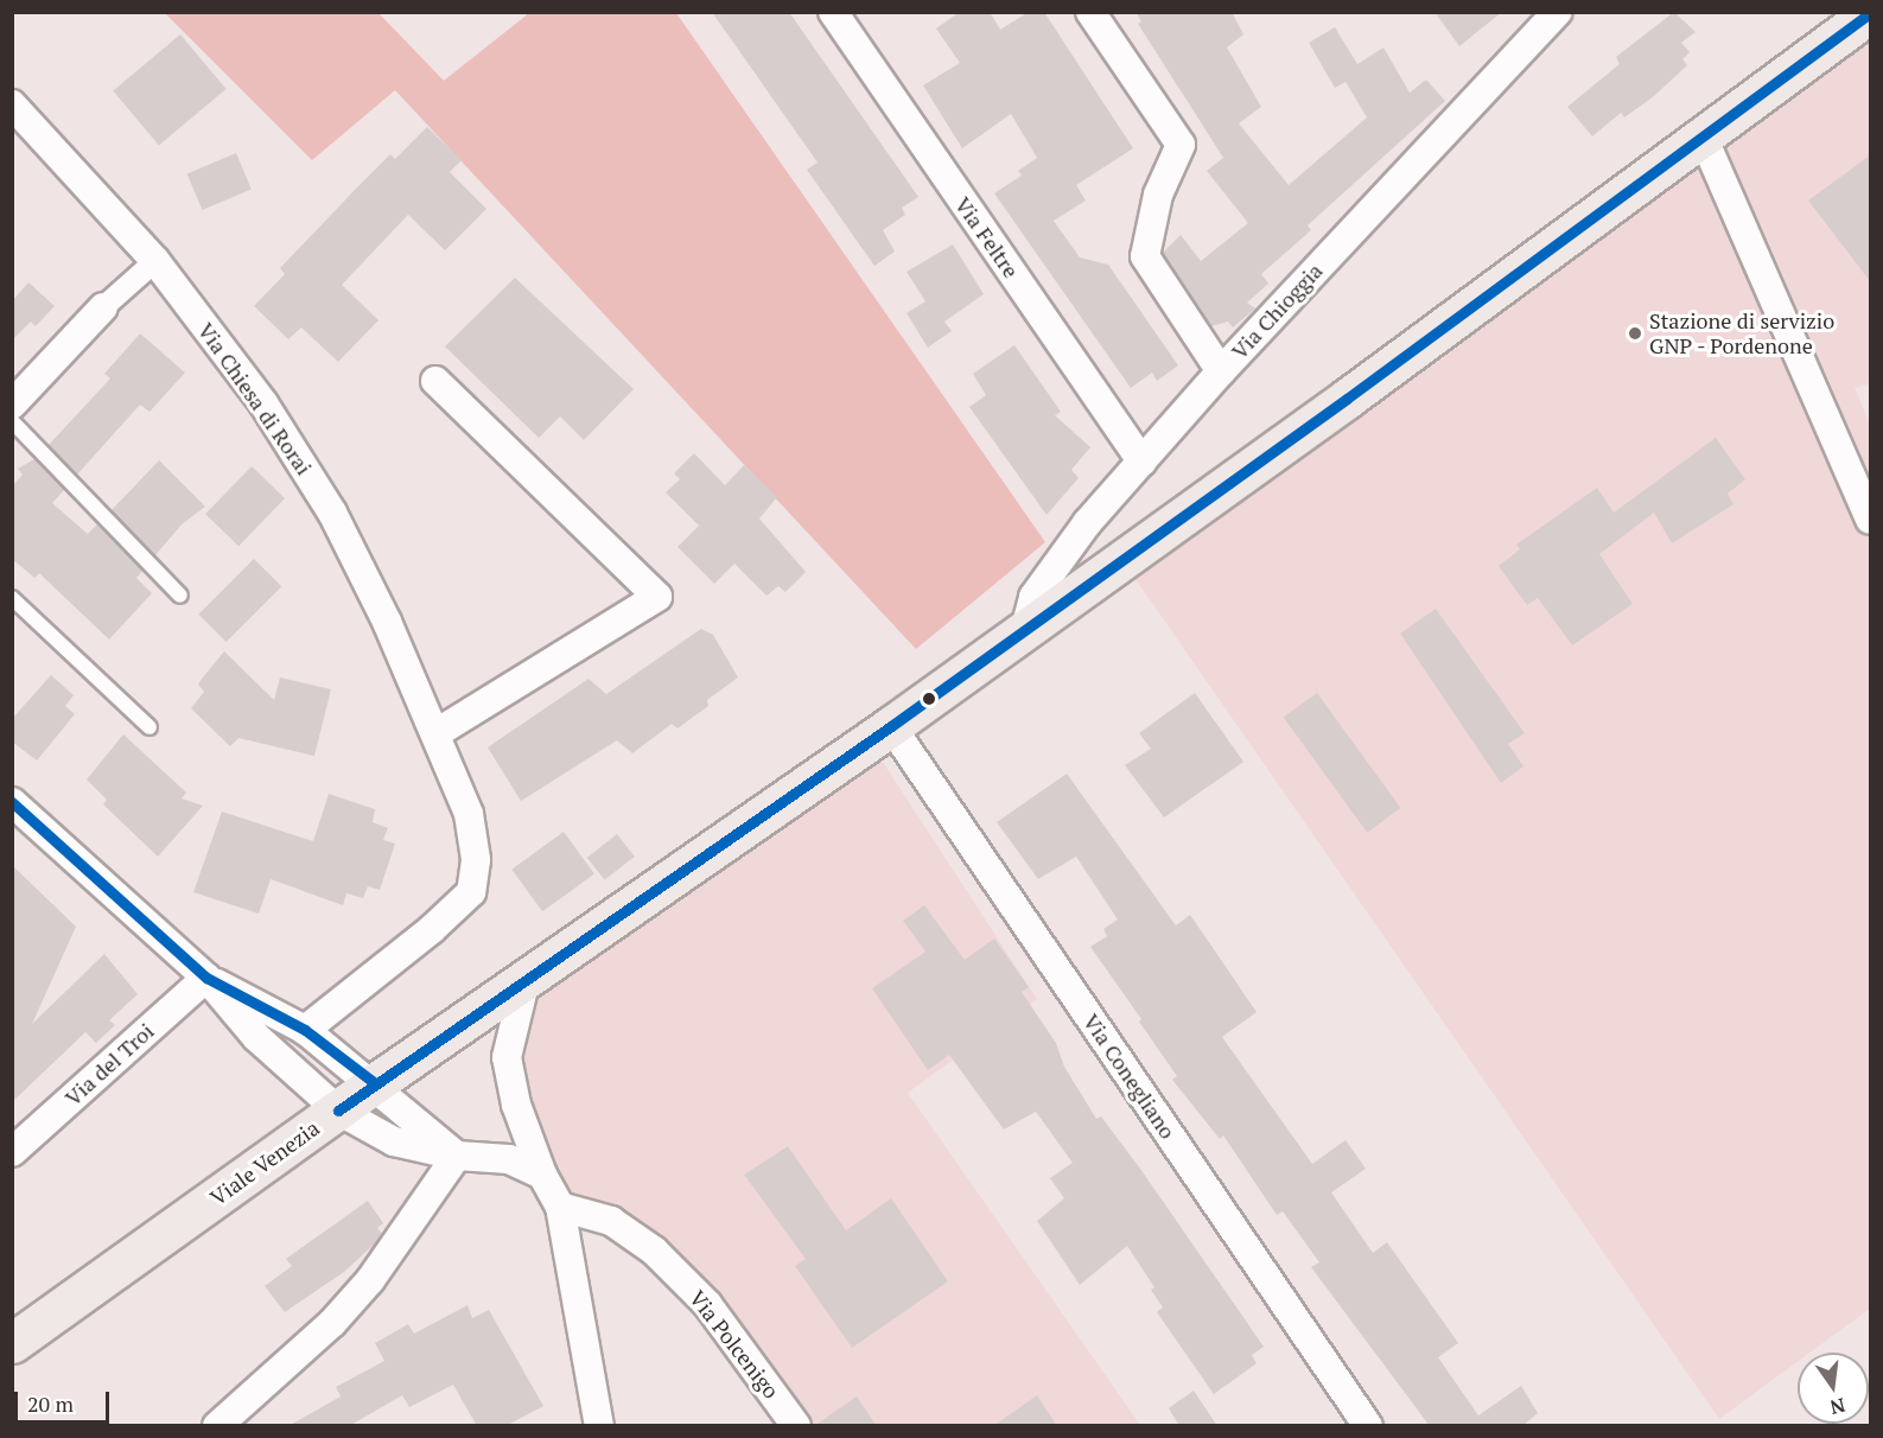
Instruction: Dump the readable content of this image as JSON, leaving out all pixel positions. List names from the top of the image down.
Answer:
{
  "streets": {
    "main road": ["Viale Venezia"],
    "street": [
      "Via Feltre",
      "Via Chioggia",
      "Via Chiesa di Rorai",
      "Via del Troi",
      "Via Conegliano",
      "Via Polcenigo"
    ]
  },
  "crossings": [
    ["Via Feltre", "Via Chioggia"],
    ["Via Chioggia", "Viale Venezia"],
    ["Via Conegliano", "Viale Venezia"]
  ],
  "places": ["Stazione di servizio GNP - Pordenone"],
  "scale_bar": "20 m",
  "north": "bottom"
}
